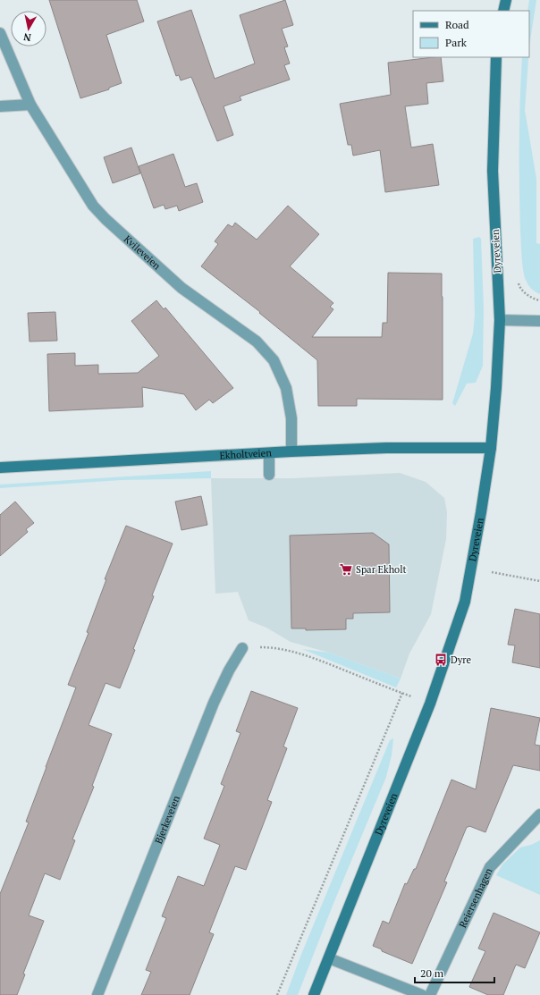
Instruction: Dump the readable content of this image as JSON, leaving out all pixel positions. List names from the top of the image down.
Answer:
{
  "streets": {
    "main road": ["Dyreveien", "Ekholtveien"],
    "street": ["Kvileveien", "Bjerkeveien", "Reiersenhagen"]
  },
  "crossings": [
    ["Dyreveien", "Ekholtveien"],
    ["Kvileveien", "Ekholtveien"]
  ],
  "places": {
    "supermarket": ["Spar Ekholt"],
    "bus stop": ["Dyre"]
  },
  "legend": ["Road", "Park"],
  "scale_bar": "20 m",
  "north": "bottom"
}
